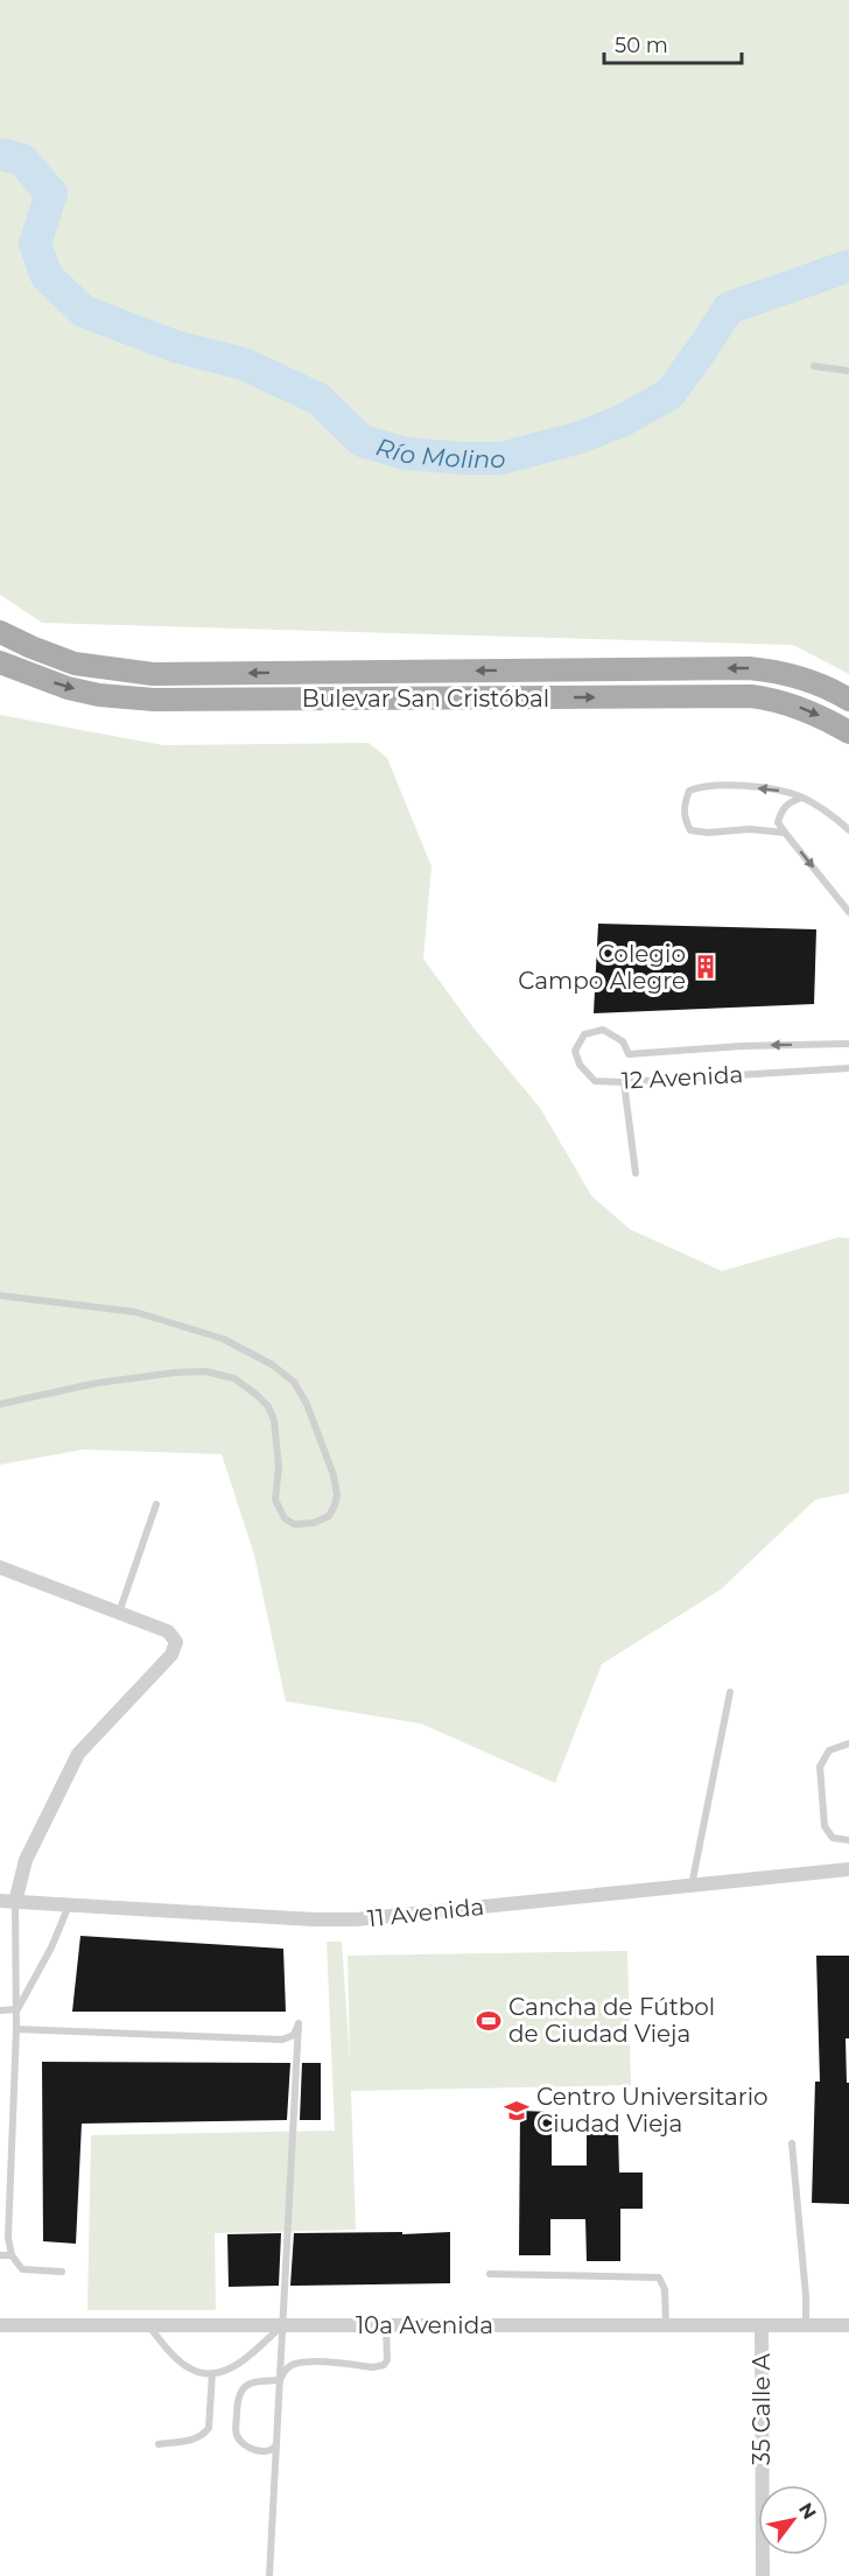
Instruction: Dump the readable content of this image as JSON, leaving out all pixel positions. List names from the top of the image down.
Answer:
{
  "streets": {
    "main road": ["Bulevar San Cristóbal"],
    "street": ["11 Avenida", "10a Avenida", "35 Calle A"],
    "lane": ["12 Avenida"]
  },
  "crossings": [
    ["10a Avenida", "35 Calle A"]
  ],
  "water": ["Río Molino"],
  "places": {
    "building": ["Colegio Campo Alegre"],
    "sports": ["Cancha de Fútbol de Ciudad Vieja"],
    "school or university": ["Centro Universitario Ciudad Vieja"]
  },
  "scale_bar": "50 m",
  "north": "top right"
}
